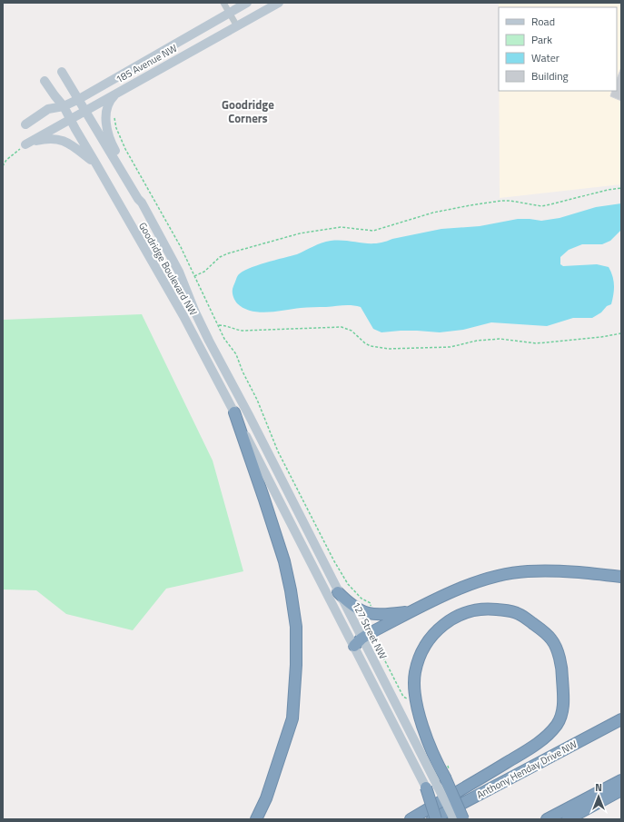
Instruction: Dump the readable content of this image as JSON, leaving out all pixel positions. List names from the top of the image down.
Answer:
{
  "streets": {
    "highway": ["Anthony Henday Drive NW"],
    "main road": ["185 Avenue NW", "Goodridge Boulevard NW", "127 Street NW"]
  },
  "crossings": [
    ["185 Avenue NW", "Goodridge Boulevard NW"],
    ["Goodridge Boulevard NW", "127 Street NW"]
  ],
  "districts": ["Goodridge Corners"],
  "legend": [
    "Road",
    "Park",
    "Water",
    "Building"
  ],
  "north": "top"
}
